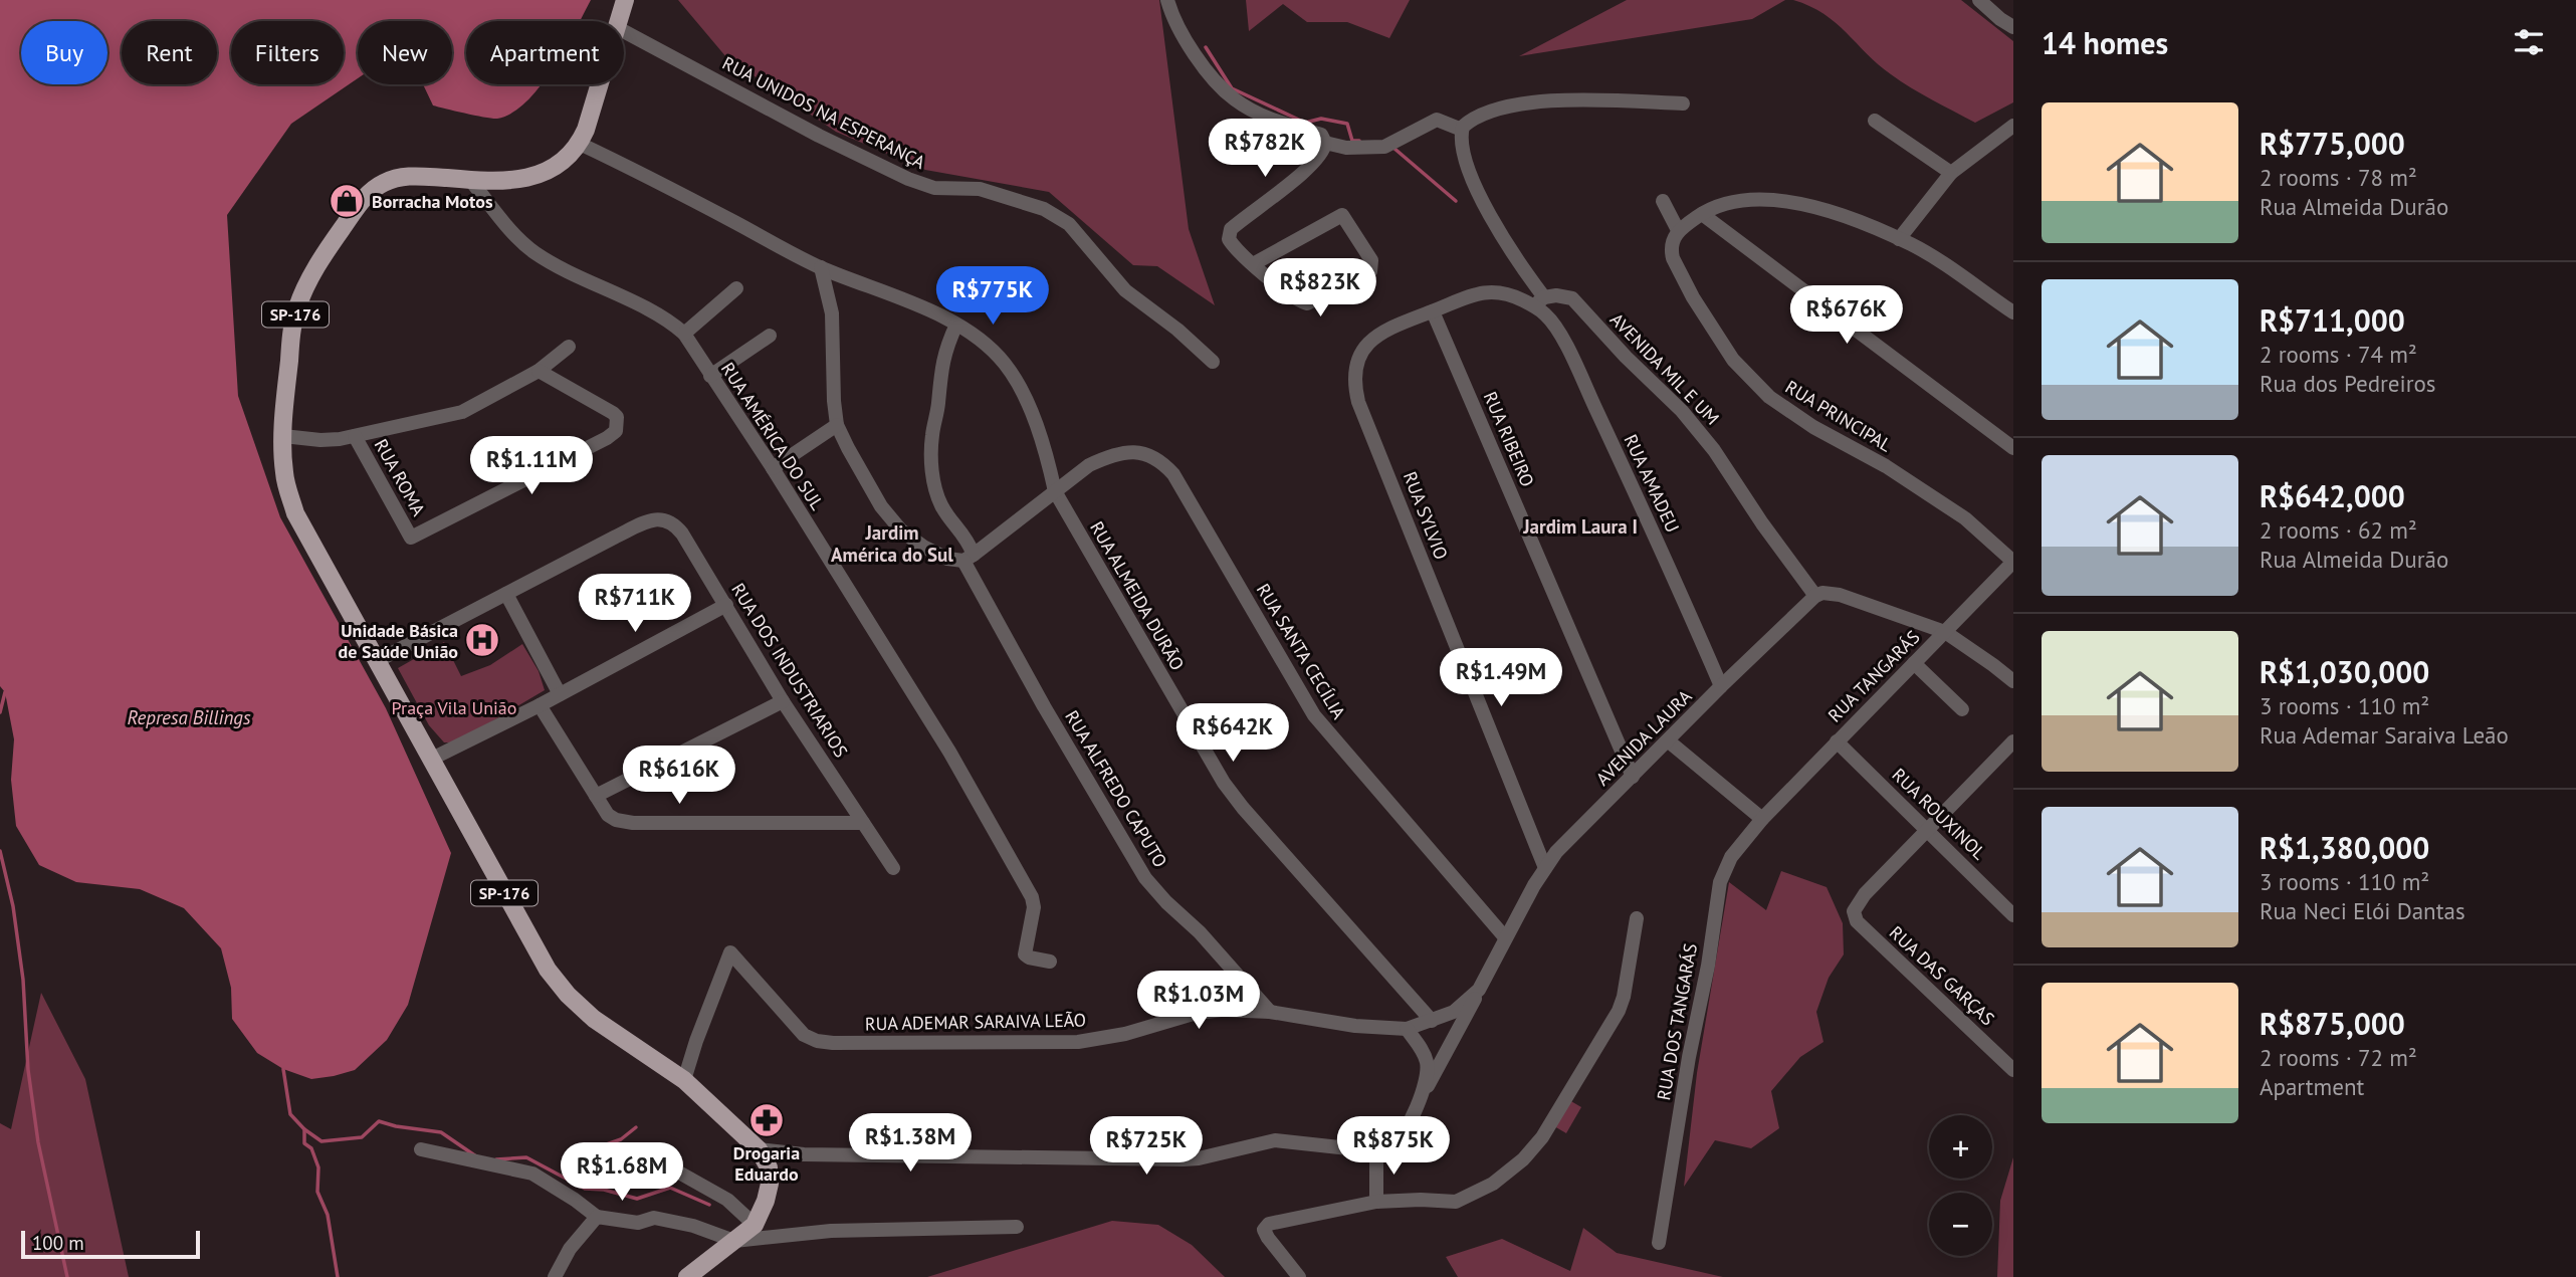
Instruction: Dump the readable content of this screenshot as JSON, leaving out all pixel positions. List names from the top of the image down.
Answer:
{
  "streets": {
    "main road": ["SP-176"],
    "street": [
      "RUA UNIDOS NA ESPERANÇA",
      "AVENIDA MIL E UM",
      "RUA PRINCIPAL",
      "RUA AMÉRICA DO SUL",
      "RUA RIBEIRO",
      "RUA ROMA",
      "RUA AMADEU",
      "RUA SYLVIO",
      "RUA ALMEIDA DURÃO",
      "RUA SANTA CECÍLIA",
      "RUA DOS INDUSTRIARIOS",
      "RUA TANGARÁS",
      "AVENIDA LAURA",
      "RUA ALFREDO CAPUTO",
      "RUA ROUXINOL",
      "RUA DAS GARÇAS",
      "RUA ADEMAR SARAIVA LEÃO",
      "RUA DOS TANGARÁS"
    ]
  },
  "crossings": [
    ["SP-176", "RUA AMÉRICA DO SUL"],
    ["SP-176", "RUA ALMEIDA DURÃO"],
    ["SP-176", "RUA DOS INDUSTRIARIOS"],
    ["SP-176", "RUA ADEMAR SARAIVA LEÃO"],
    ["AVENIDA MIL E UM", "RUA AMADEU"],
    ["AVENIDA MIL E UM", "RUA SYLVIO"],
    ["AVENIDA MIL E UM", "AVENIDA LAURA"],
    ["RUA PRINCIPAL", "RUA TANGARÁS"],
    ["RUA RIBEIRO", "RUA SYLVIO"],
    ["RUA RIBEIRO", "AVENIDA LAURA"],
    ["RUA AMADEU", "RUA SYLVIO"],
    ["RUA AMADEU", "AVENIDA LAURA"],
    ["RUA SYLVIO", "AVENIDA LAURA"],
    ["RUA ALMEIDA DURÃO", "RUA SANTA CECÍLIA"],
    ["RUA ALMEIDA DURÃO", "AVENIDA LAURA"],
    ["RUA ALMEIDA DURÃO", "RUA ALFREDO CAPUTO"],
    ["RUA ALMEIDA DURÃO", "RUA ADEMAR SARAIVA LEÃO"],
    ["RUA SANTA CECÍLIA", "AVENIDA LAURA"],
    ["RUA SANTA CECÍLIA", "RUA ALFREDO CAPUTO"],
    ["RUA TANGARÁS", "RUA ROUXINOL"],
    ["RUA TANGARÁS", "RUA DOS TANGARÁS"],
    ["AVENIDA LAURA", "RUA ADEMAR SARAIVA LEÃO"],
    ["RUA ALFREDO CAPUTO", "RUA ADEMAR SARAIVA LEÃO"],
    ["RUA ROUXINOL", "RUA DAS GARÇAS"]
  ],
  "districts": ["Jardim Laura I", "Jardim América do Sul"],
  "water": ["Represa Billings"],
  "parks": ["Praça Vila União"],
  "places": {
    "shop": ["Borracha Motos"],
    "hospital": ["Unidade Básica de Saúde União"],
    "pharmacy": ["Drogaria Eduardo"]
  },
  "scale_bar": "100 m",
  "page": {
    "heading": "14 homes",
    "chip": [
      "Buy",
      "Rent",
      "Filters",
      "New",
      "Apartment"
    ],
    "list": [
      {
        "name": "R$775,000",
        "note": "2 rooms · 78 m² · Rua Almeida Durão"
      },
      {
        "name": "R$711,000",
        "note": "2 rooms · 74 m² · Rua dos Pedreiros"
      },
      {
        "name": "R$642,000",
        "note": "2 rooms · 62 m² · Rua Almeida Durão"
      },
      {
        "name": "R$1,030,000",
        "note": "3 rooms · 110 m² · Rua Ademar Saraiva Leão"
      },
      {
        "name": "R$1,380,000",
        "note": "3 rooms · 110 m² · Rua Neci Elói Dantas"
      },
      {
        "name": "R$875,000",
        "note": "2 rooms · 72 m² · Apartment"
      }
    ],
    "price": [
      "R$782K",
      "R$823K",
      "R$775K",
      "R$676K",
      "R$1.11M",
      "R$711K",
      "R$1.49M",
      "R$642K",
      "R$616K",
      "R$1.03M",
      "R$1.38M",
      "R$725K",
      "R$875K",
      "R$1.68M"
    ],
    "map_buttons": ["+", "−"],
    "scale": "100 m"
  }
}
